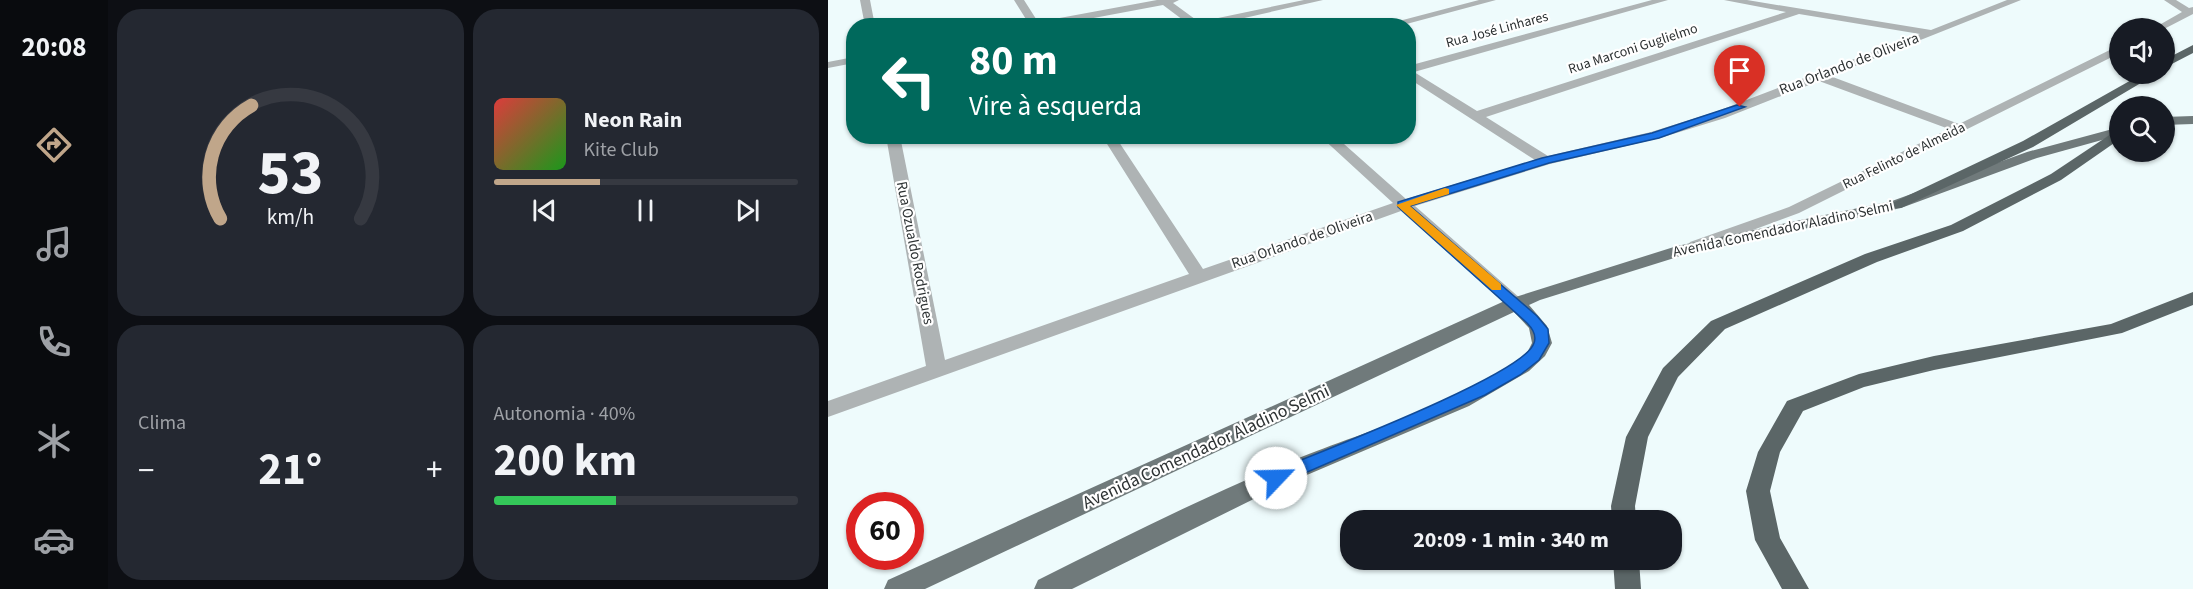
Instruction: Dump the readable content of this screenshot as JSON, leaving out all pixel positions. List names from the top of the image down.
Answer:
{
  "streets": {
    "main road": ["Avenida Comendador Aladino Selmi"],
    "street": [
      "Rua José Linhares",
      "Rua Marconi Guglielmo",
      "Rua Orlando de Oliveira",
      "Rua Felinto de Almeida",
      "Rua Ozualdo Rodrigues"
    ]
  },
  "crossings": [
    ["Rua Orlando de Oliveira", "Rua Ozualdo Rodrigues"],
    ["Rua Felinto de Almeida", "Avenida Comendador Aladino Selmi"]
  ],
  "page": {
    "tabs": "20:08",
    "turn": ["80 m", "Vire à esquerda"],
    "song": ["Neon Rain", "Kite Club"],
    "tile": [
      "Clima",
      ["Autonomia · 40%", "200 km"]
    ],
    "heat": ["−", "21°", "+"],
    "limit": "60",
    "trip": "20:09 · 1 min · 340 m",
    "gauge": ["53", "km/h"]
  }
}
